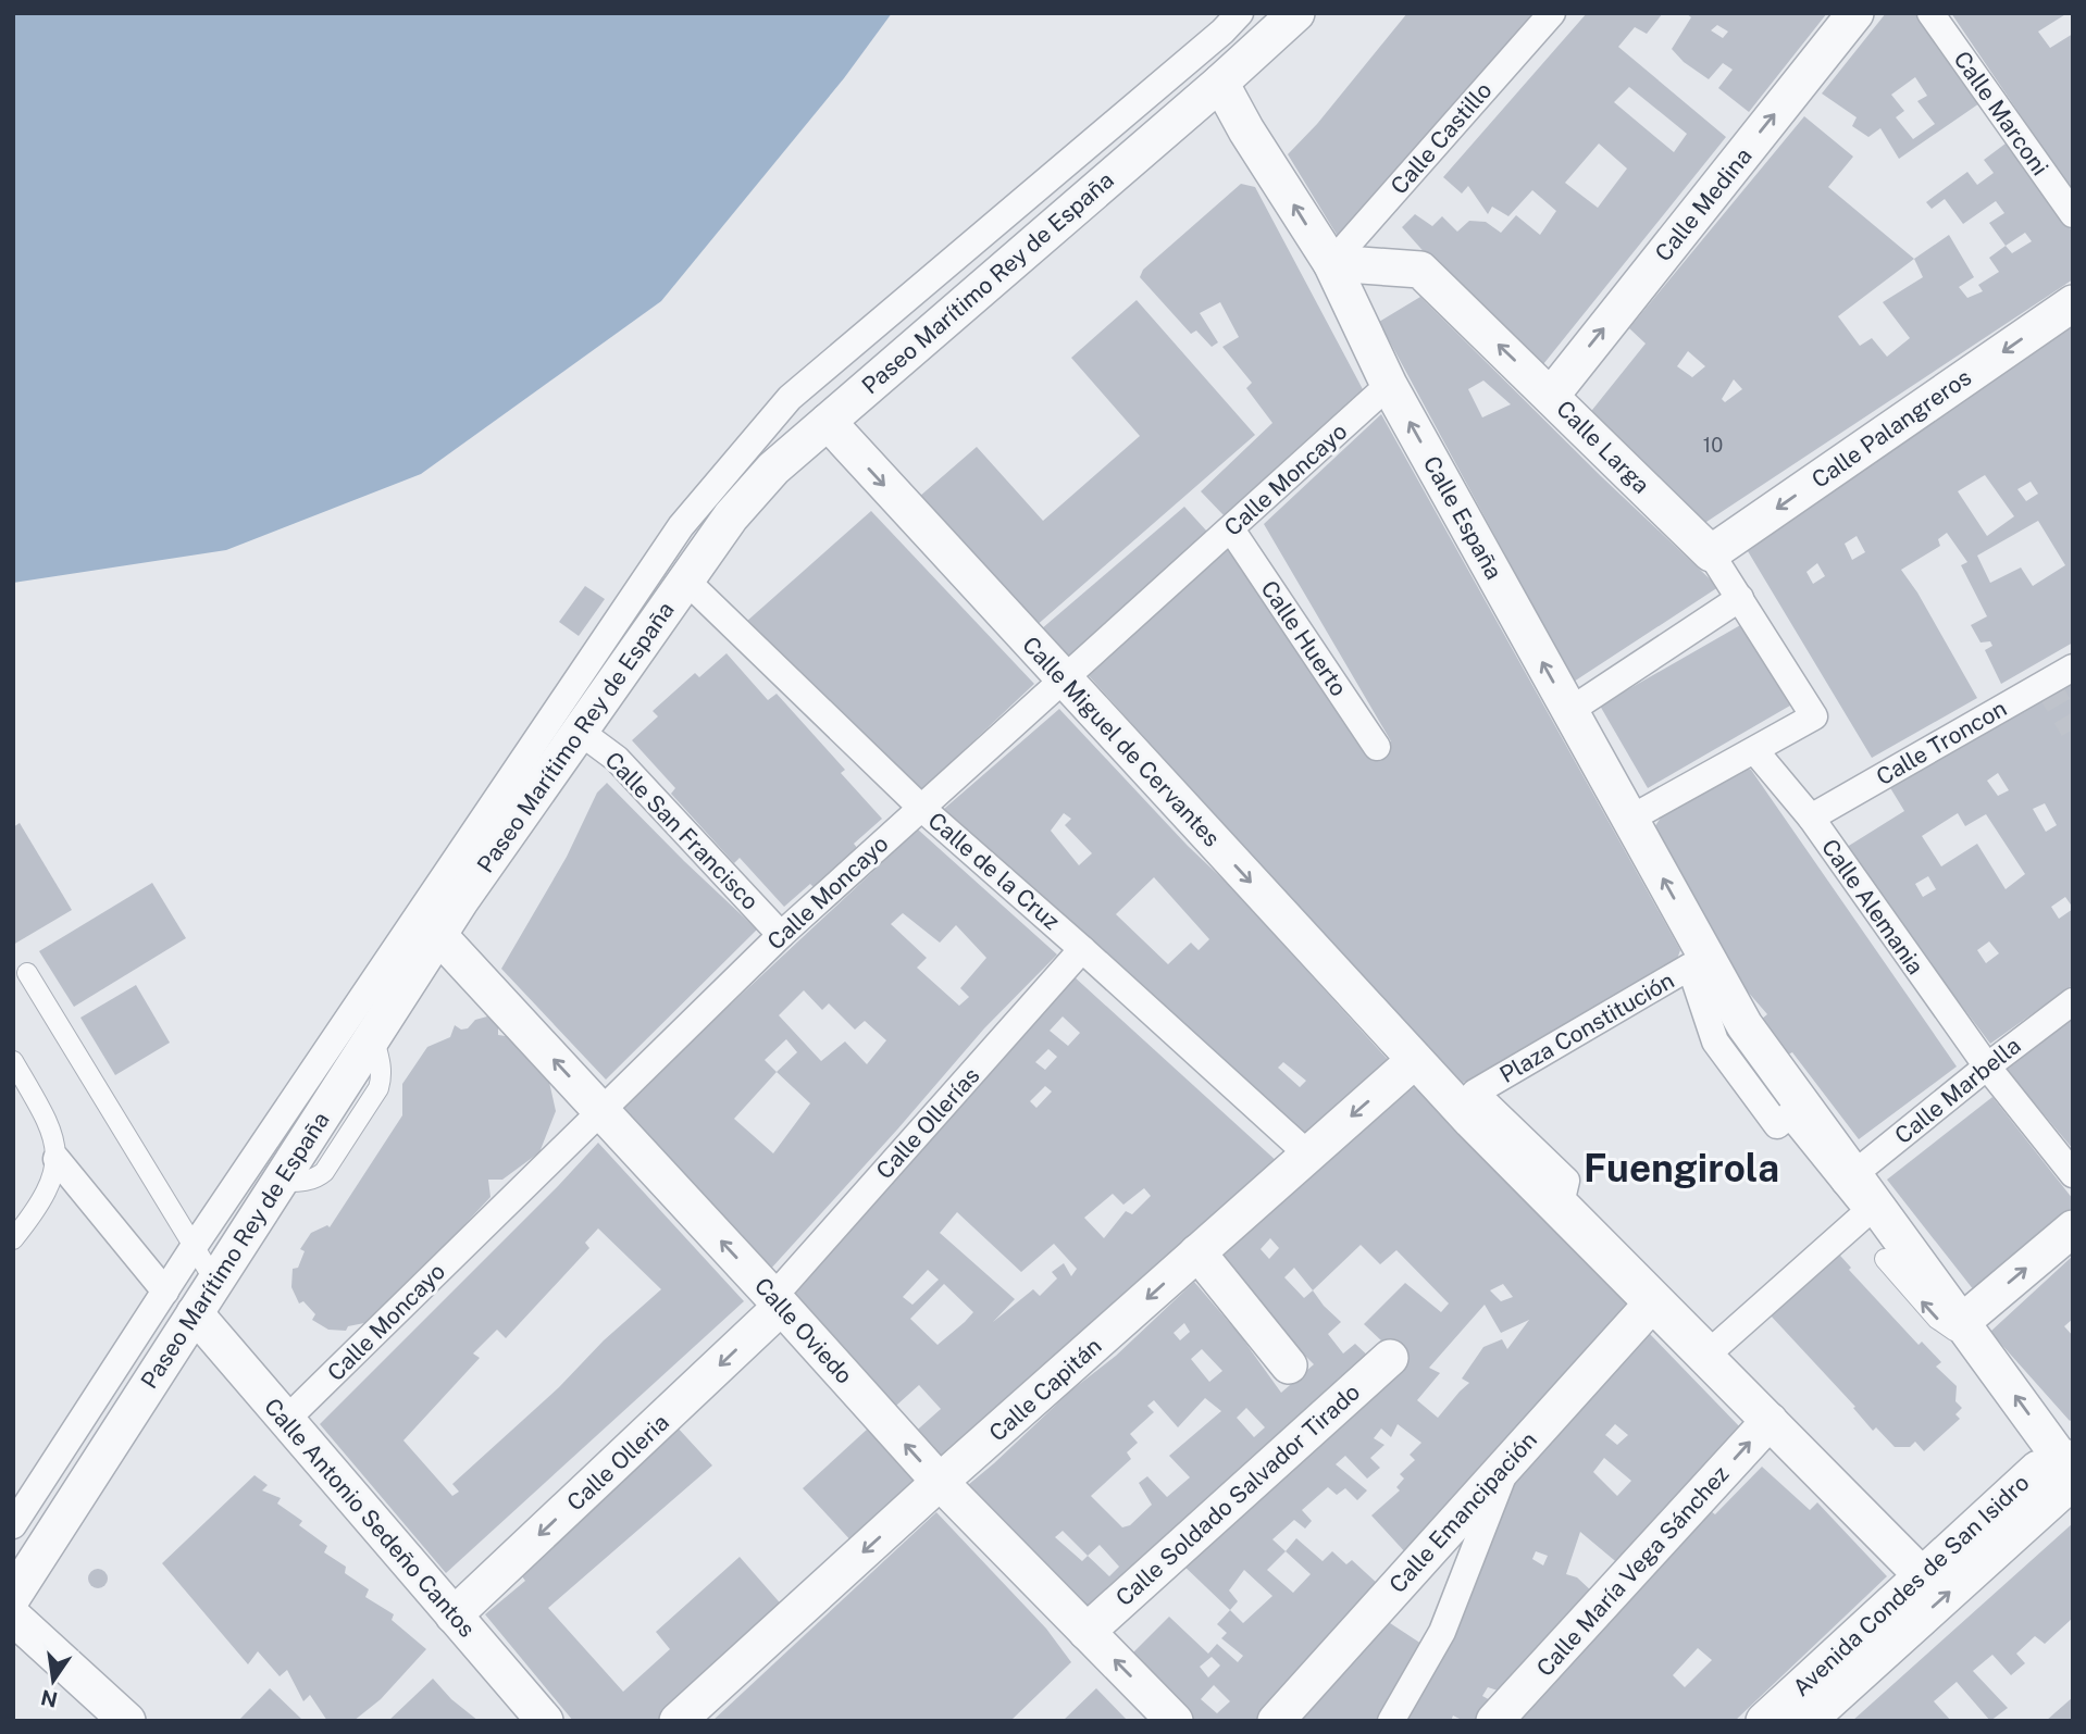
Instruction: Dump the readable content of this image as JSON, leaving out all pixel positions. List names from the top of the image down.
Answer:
{
  "streets": {
    "street": [
      "Calle Marconi",
      "Calle Castillo",
      "Calle Medina",
      "Paseo Marítimo Rey de España",
      "Calle Palangreros",
      "Calle Larga",
      "Calle Moncayo",
      "Calle España",
      "Calle Huerto",
      "Calle Miguel de Cervantes",
      "Calle Troncon",
      "Calle San Francisco",
      "Calle de la Cruz",
      "Calle Alemania",
      "Plaza Constitución",
      "Calle Marbella",
      "Calle Ollerías",
      "Calle Oviedo",
      "Calle Capitán",
      "Calle Olleria",
      "Calle Soldado Salvador Tirado",
      "Calle Emancipación",
      "Calle Antonio Sedeño Cantos",
      "Calle María Vega Sánchez",
      "Avenida Condes de San Isidro"
    ]
  },
  "crossings": [
    ["Calle Castillo", "Calle Larga"],
    ["Calle Castillo", "Calle España"],
    ["Calle Medina", "Calle Larga"],
    ["Paseo Marítimo Rey de España", "Calle España"],
    ["Paseo Marítimo Rey de España", "Calle Miguel de Cervantes"],
    ["Paseo Marítimo Rey de España", "Calle San Francisco"],
    ["Paseo Marítimo Rey de España", "Calle de la Cruz"],
    ["Paseo Marítimo Rey de España", "Calle Oviedo"],
    ["Paseo Marítimo Rey de España", "Calle Antonio Sedeño Cantos"],
    ["Calle Palangreros", "Calle Larga"],
    ["Calle Larga", "Calle España"],
    ["Calle Larga", "Calle Alemania"],
    ["Calle Moncayo", "Calle España"],
    ["Calle Moncayo", "Calle Huerto"],
    ["Calle Moncayo", "Calle Miguel de Cervantes"],
    ["Calle Moncayo", "Calle San Francisco"],
    ["Calle Moncayo", "Calle de la Cruz"],
    ["Calle Moncayo", "Calle Oviedo"],
    ["Calle Moncayo", "Calle Antonio Sedeño Cantos"],
    ["Calle España", "Plaza Constitución"],
    ["Calle España", "Calle Marbella"],
    ["Calle España", "Avenida Condes de San Isidro"],
    ["Calle Miguel de Cervantes", "Calle Capitán"],
    ["Calle Miguel de Cervantes", "Calle Emancipación"],
    ["Calle Miguel de Cervantes", "Calle María Vega Sánchez"],
    ["Calle Miguel de Cervantes", "Avenida Condes de San Isidro"],
    ["Calle Troncon", "Calle Alemania"],
    ["Calle de la Cruz", "Calle Ollerías"],
    ["Calle de la Cruz", "Calle Capitán"],
    ["Calle Alemania", "Calle Marbella"],
    ["Plaza Constitución", "Calle Marbella"],
    ["Calle Ollerías", "Calle Oviedo"],
    ["Calle Ollerías", "Calle Olleria"],
    ["Calle Oviedo", "Calle Capitán"],
    ["Calle Oviedo", "Calle Olleria"],
    ["Calle Oviedo", "Calle Soldado Salvador Tirado"],
    ["Calle Olleria", "Calle Antonio Sedeño Cantos"]
  ],
  "one_way": [
    "Calle Medina",
    "Calle Palangreros",
    "Calle España",
    "Calle Miguel de Cervantes",
    "Calle Oviedo",
    "Calle Capitán",
    "Calle Olleria"
  ],
  "districts": ["Fuengirola"],
  "house_numbers": ["10"],
  "north": "bottom"
}
